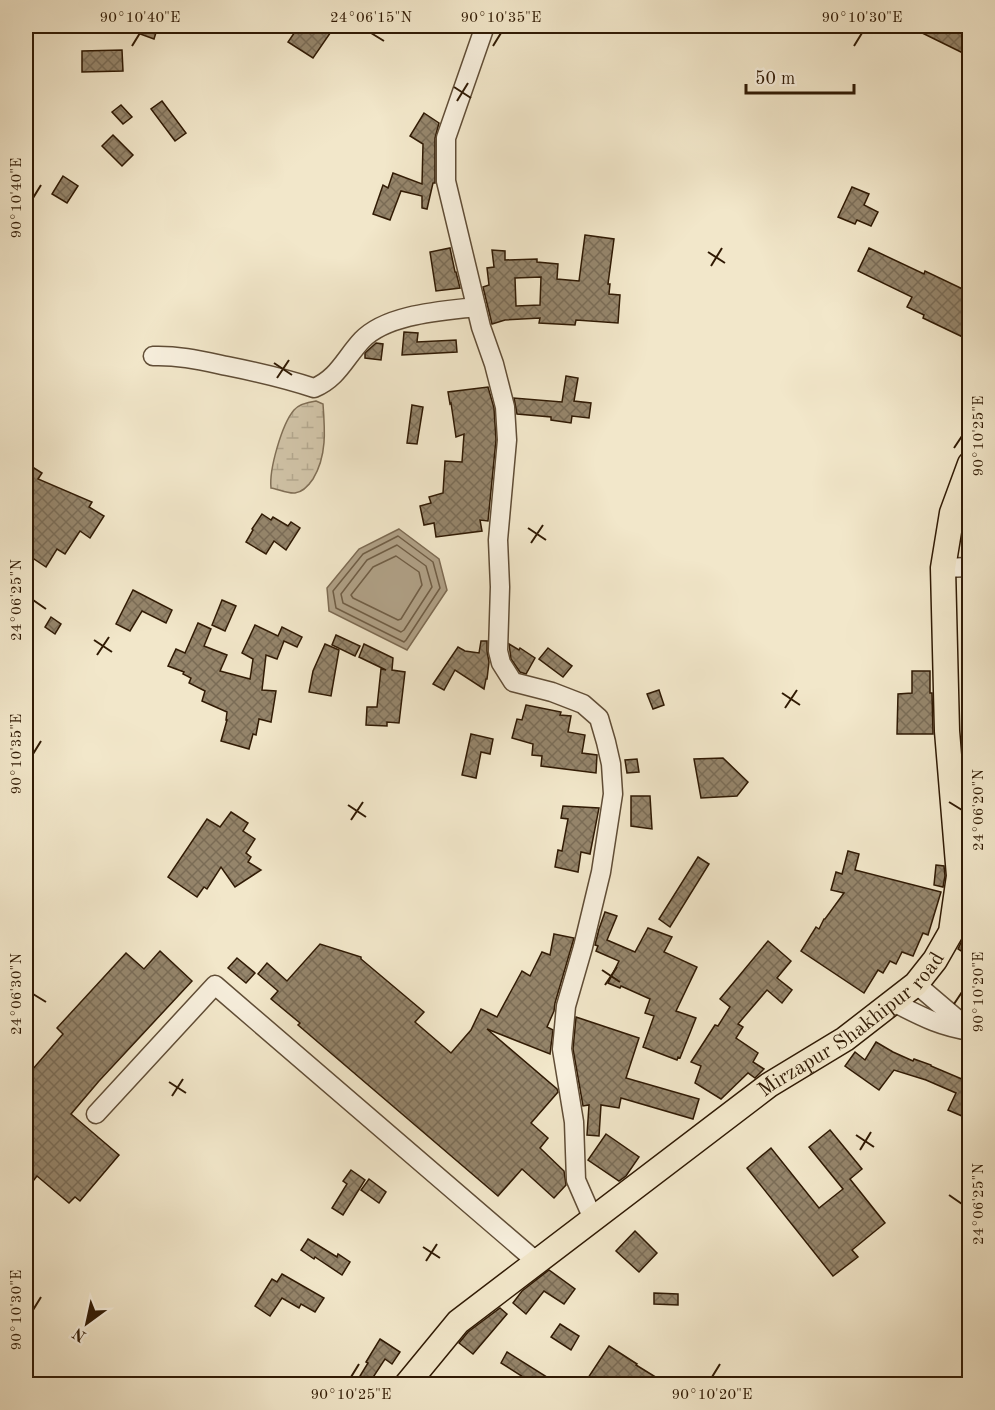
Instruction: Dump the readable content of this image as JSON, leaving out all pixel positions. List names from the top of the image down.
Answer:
{
  "streets": {
    "main road": ["Mirzapur Shakhipur road"]
  },
  "scale_bar": "50 m",
  "north": "bottom left",
  "coordinates": [
    "90°10'40\"E",
    "24°06'15\"N",
    "90°10'35\"E",
    "90°10'30\"E",
    "90°10'25\"E",
    "24°06'25\"N",
    "24°06'20\"N",
    "90°10'20\"E",
    "24°06'30\"N"
  ]
}
